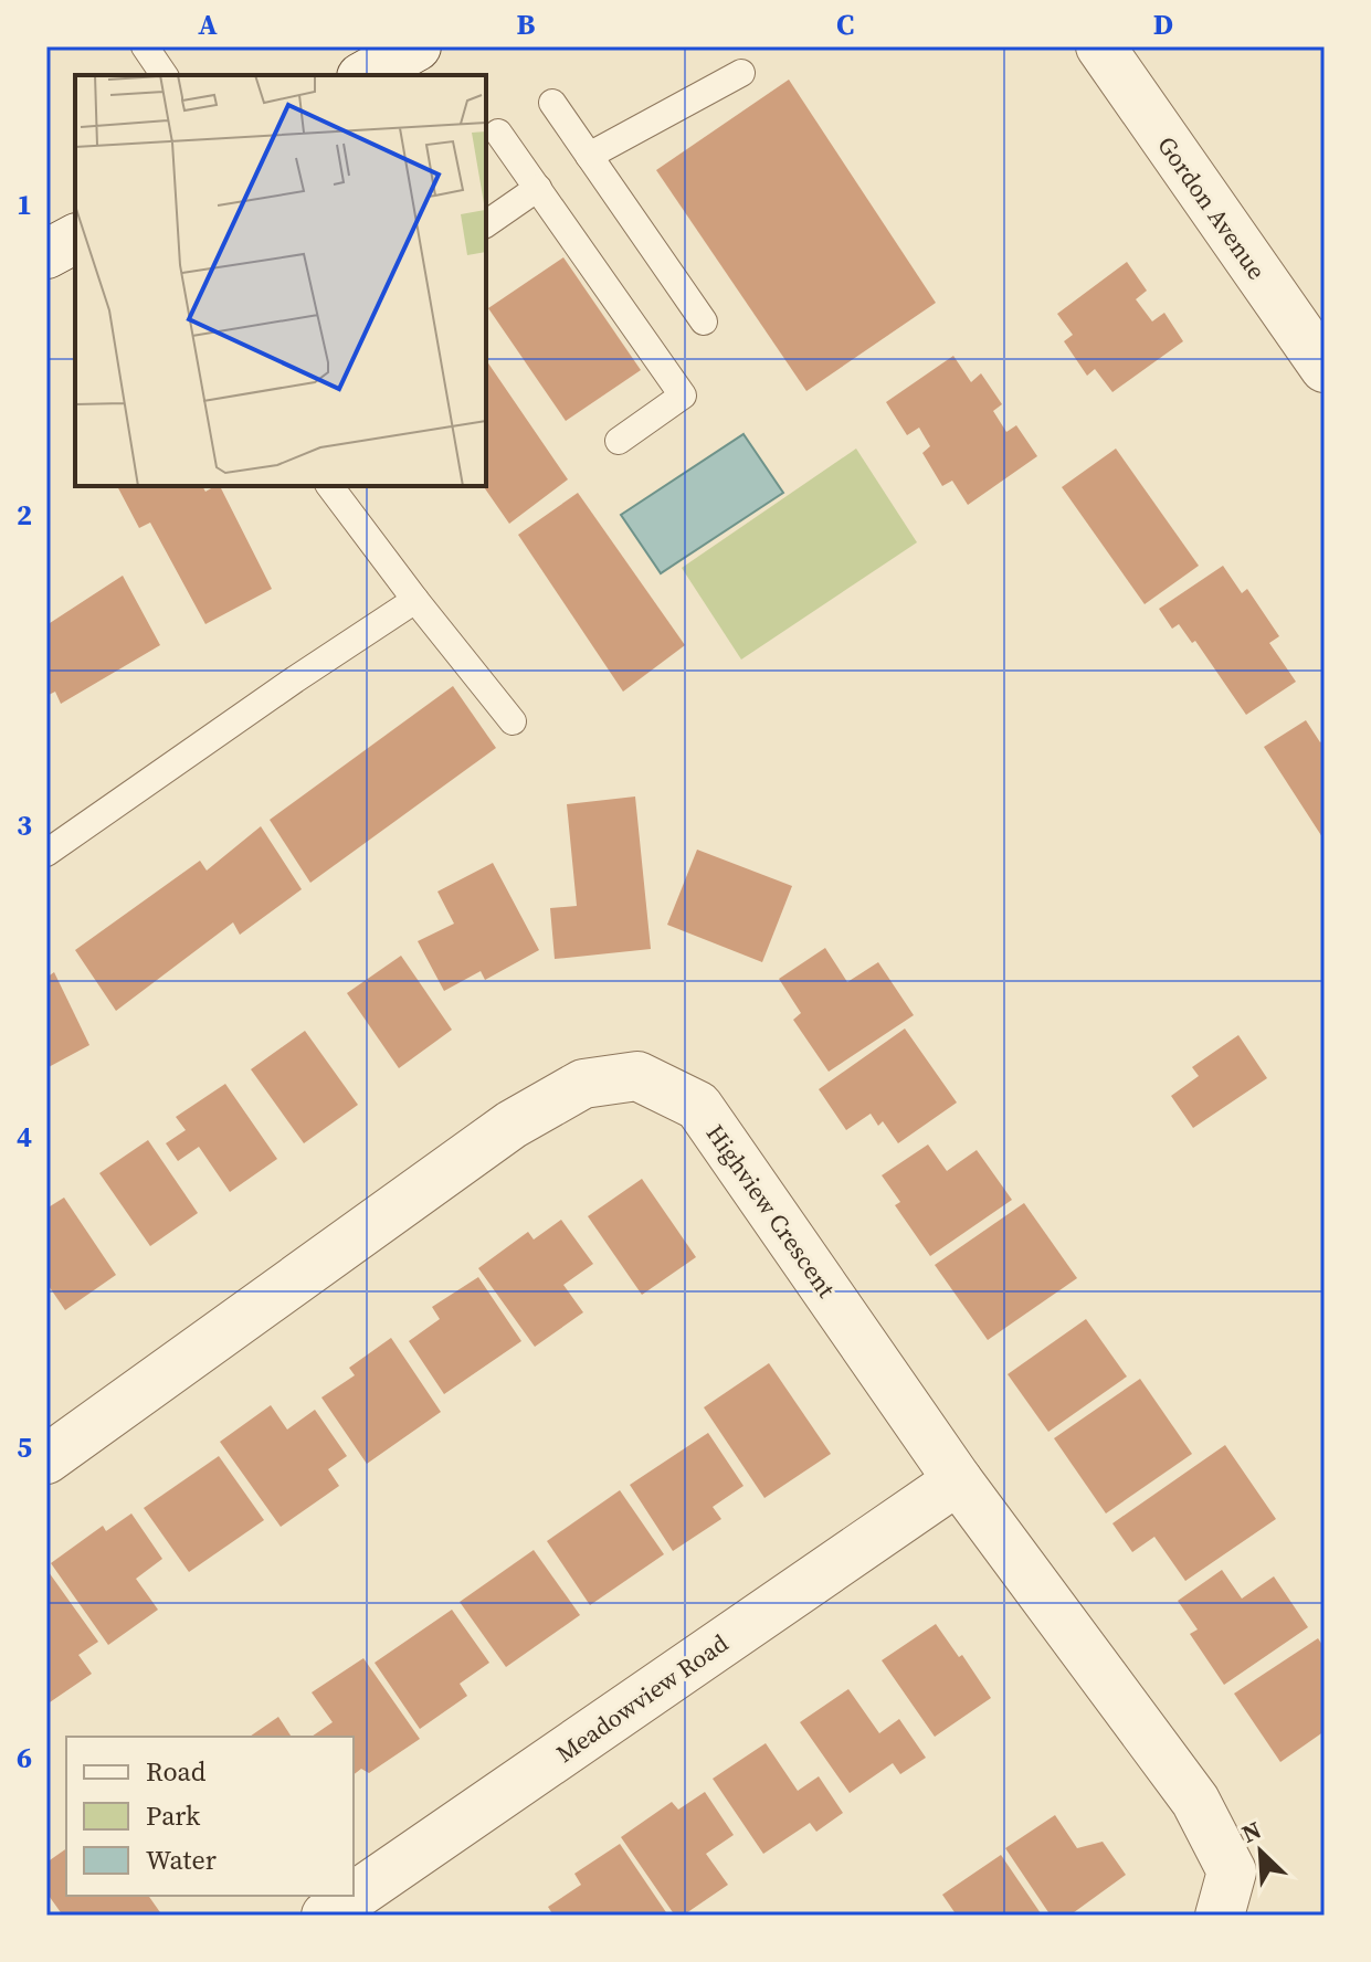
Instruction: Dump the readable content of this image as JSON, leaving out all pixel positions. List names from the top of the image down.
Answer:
{
  "streets": {
    "street": ["Gordon Avenue", "Highview Crescent", "Meadowview Road"]
  },
  "crossings": [
    ["Highview Crescent", "Meadowview Road"]
  ],
  "legend": ["Road", "Park", "Water"],
  "north": "top left",
  "grid": {
    "columns": [
      "A",
      "B",
      "C",
      "D"
    ],
    "rows": [
      "1",
      "2",
      "3",
      "4",
      "5",
      "6"
    ]
  }
}
